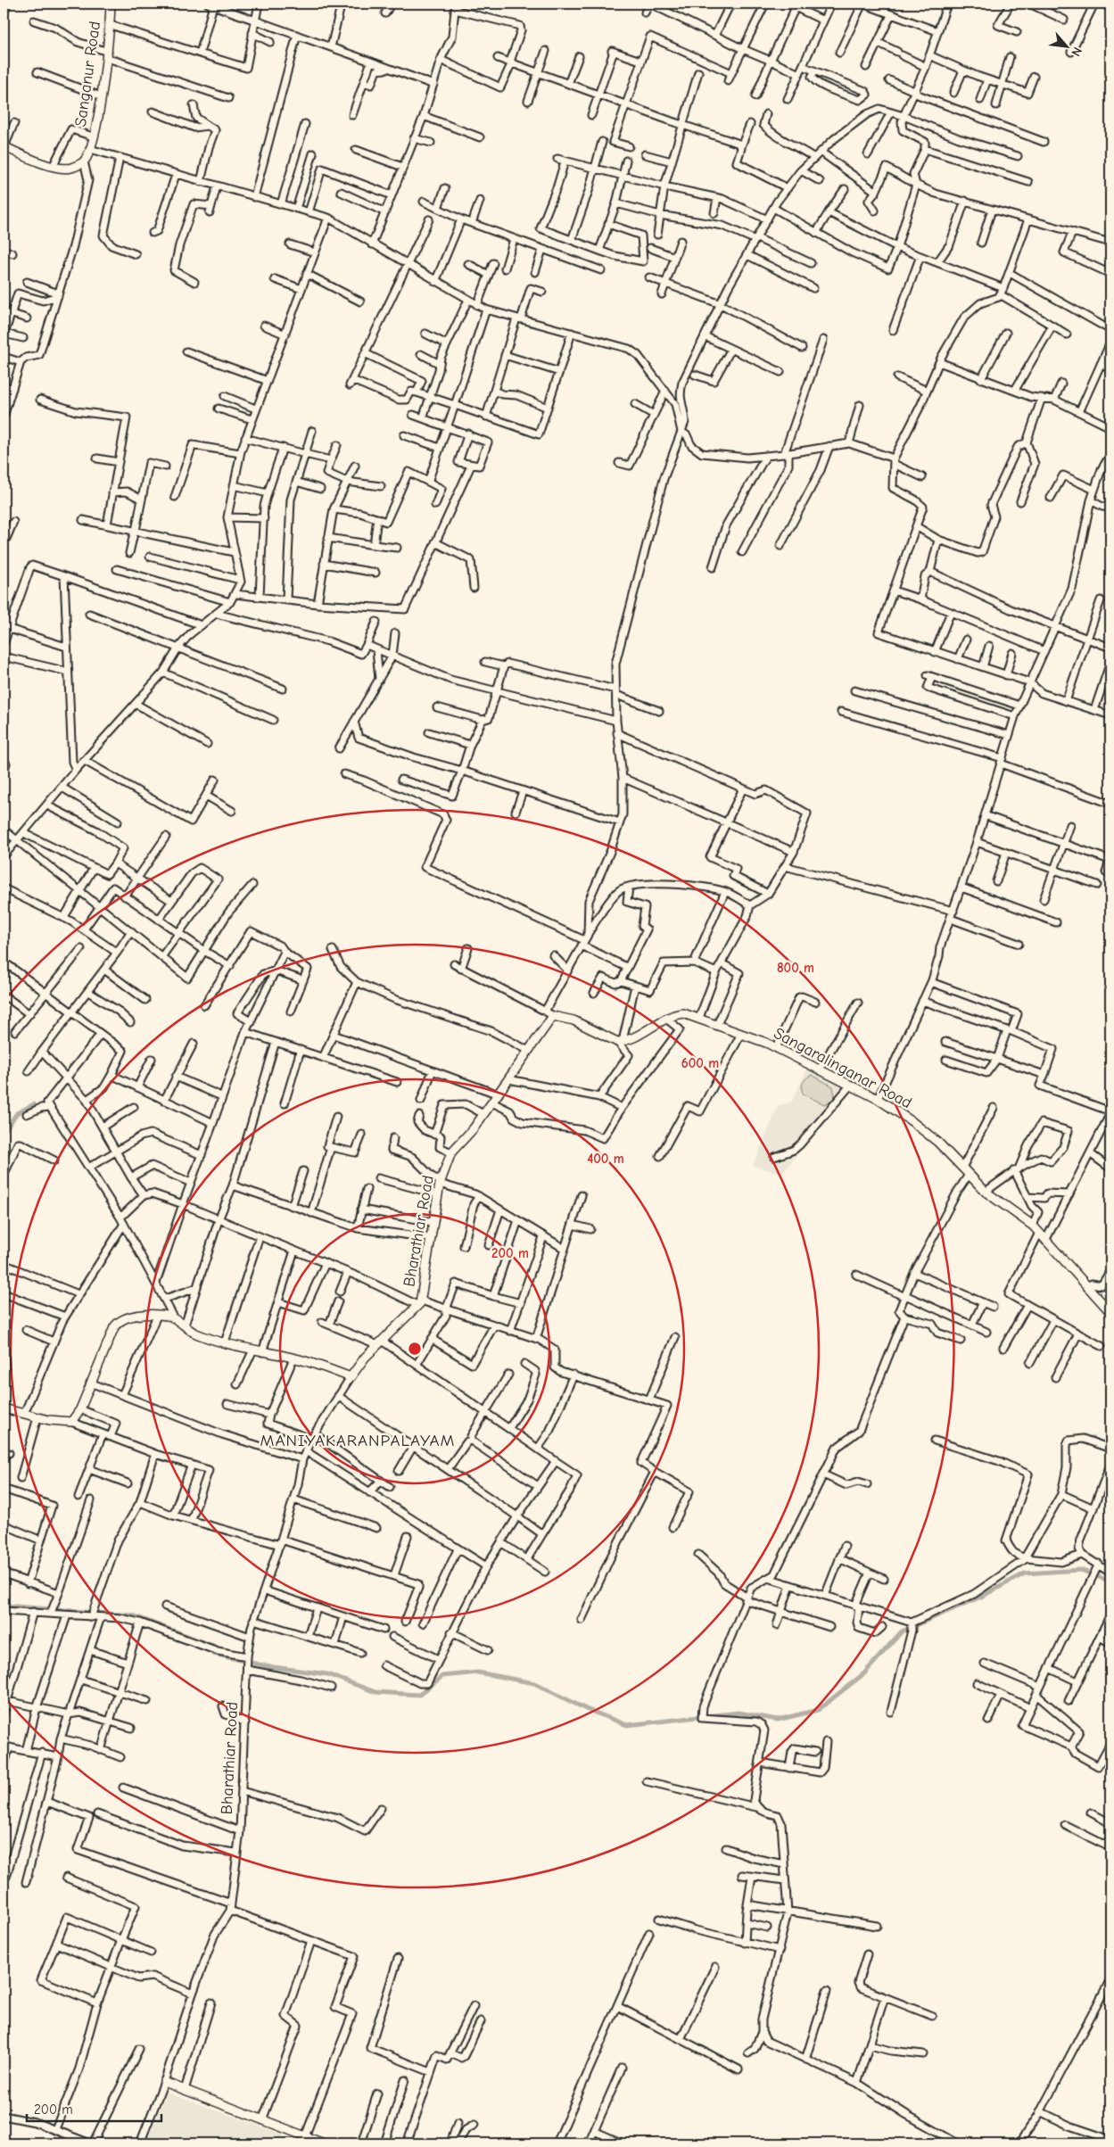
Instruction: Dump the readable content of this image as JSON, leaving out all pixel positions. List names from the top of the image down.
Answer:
{
  "streets": {
    "main road": ["Sanganur Road", "Sangaralinganar Road", "Bharathiar Road"]
  },
  "districts": ["MANIYAKARANPALAYAM"],
  "scale_bar": "200 m",
  "north": "bottom right",
  "rings": [
    "800 m",
    "600 m",
    "400 m",
    "200 m"
  ]
}
